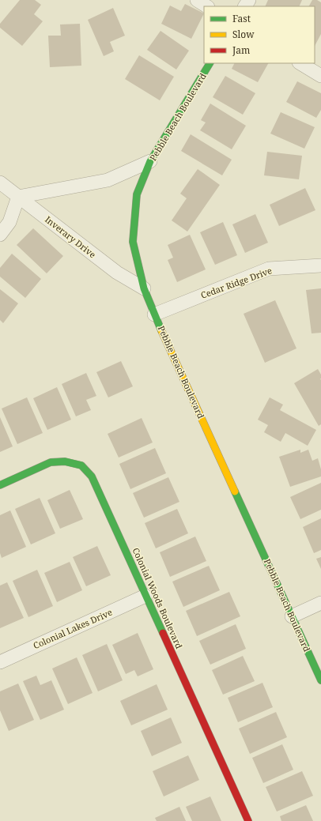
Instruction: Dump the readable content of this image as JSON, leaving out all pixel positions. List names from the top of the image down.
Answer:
{
  "streets": {
    "street": [
      "Pebble Beach Boulevard",
      "Inverary Drive",
      "Cedar Ridge Drive",
      "Colonial Woods Boulevard",
      "Colonial Lakes Drive"
    ]
  },
  "crossings": [
    ["Pebble Beach Boulevard", "Inverary Drive"],
    ["Pebble Beach Boulevard", "Cedar Ridge Drive"],
    ["Colonial Woods Boulevard", "Colonial Lakes Drive"]
  ],
  "legend": ["Fast", "Slow", "Jam"]
}
